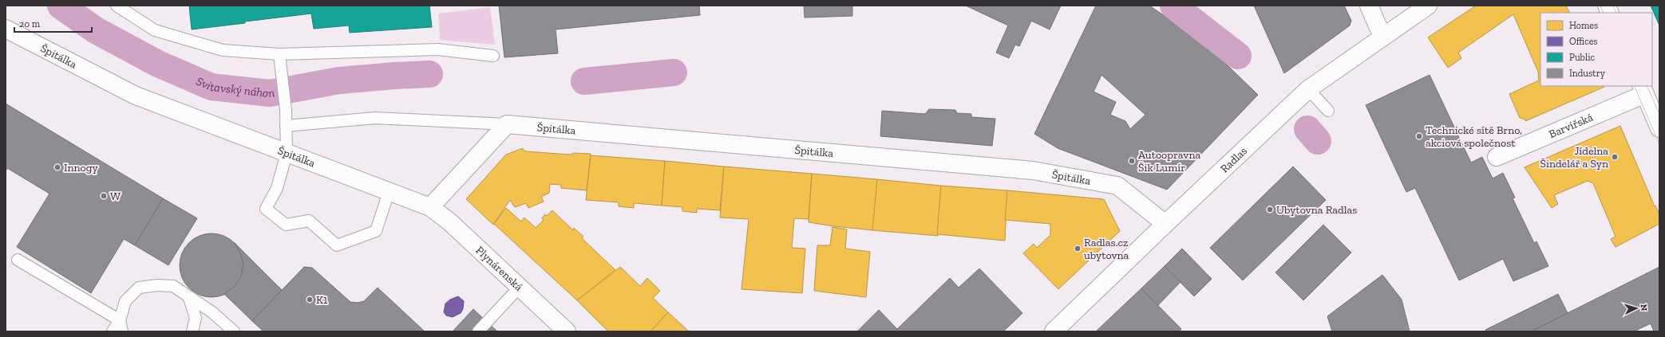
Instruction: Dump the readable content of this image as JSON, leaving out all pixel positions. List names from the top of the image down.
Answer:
{
  "streets": {
    "street": [
      "Špitálka",
      "Barvířská",
      "Radlas",
      "Plynárenská"
    ]
  },
  "crossings": [
    ["Špitálka", "Radlas"],
    ["Špitálka", "Plynárenská"]
  ],
  "water": ["Svitavský náhon"],
  "places": [
    "Technické sítě Brno, akciová společnost",
    "Jídelna Šindelář a Syn",
    "Autoopravna Šik Lumír",
    "Innogy",
    "W",
    "Ubytovna Radlas",
    "Radlas.cz ubytovna",
    "K1"
  ],
  "legend": [
    "Homes",
    "Offices",
    "Public",
    "Industry"
  ],
  "scale_bar": "20 m",
  "north": "right"
}
